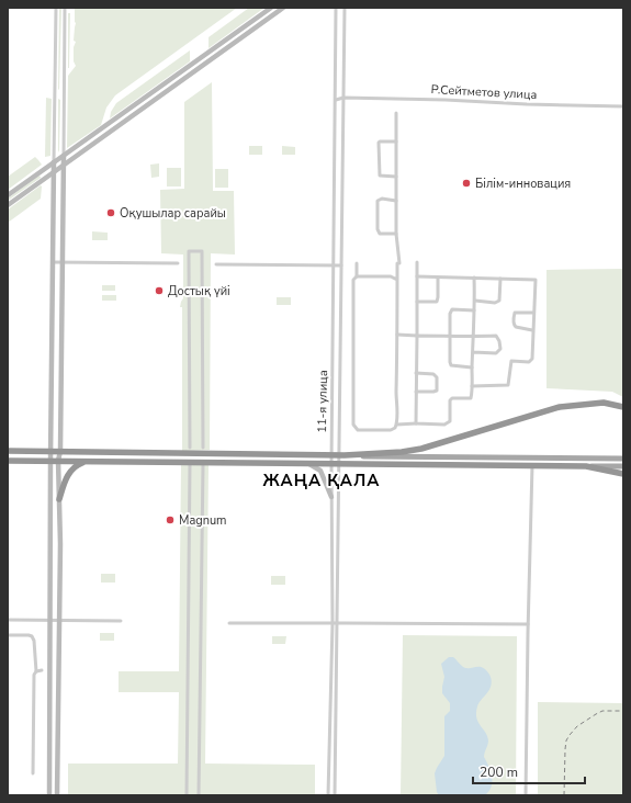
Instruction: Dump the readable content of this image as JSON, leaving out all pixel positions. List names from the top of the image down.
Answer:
{
  "streets": {
    "street": ["Р.Сейтметов улица", "11-я улица"]
  },
  "crossings": [
    ["Р.Сейтметов улица", "11-я улица"]
  ],
  "districts": ["ЖАҢА ҚАЛА"],
  "places": [
    "Білім-инновация",
    "Оқушылар сарайы",
    "Достық үйі",
    "Magnum"
  ],
  "scale_bar": "200 m"
}
